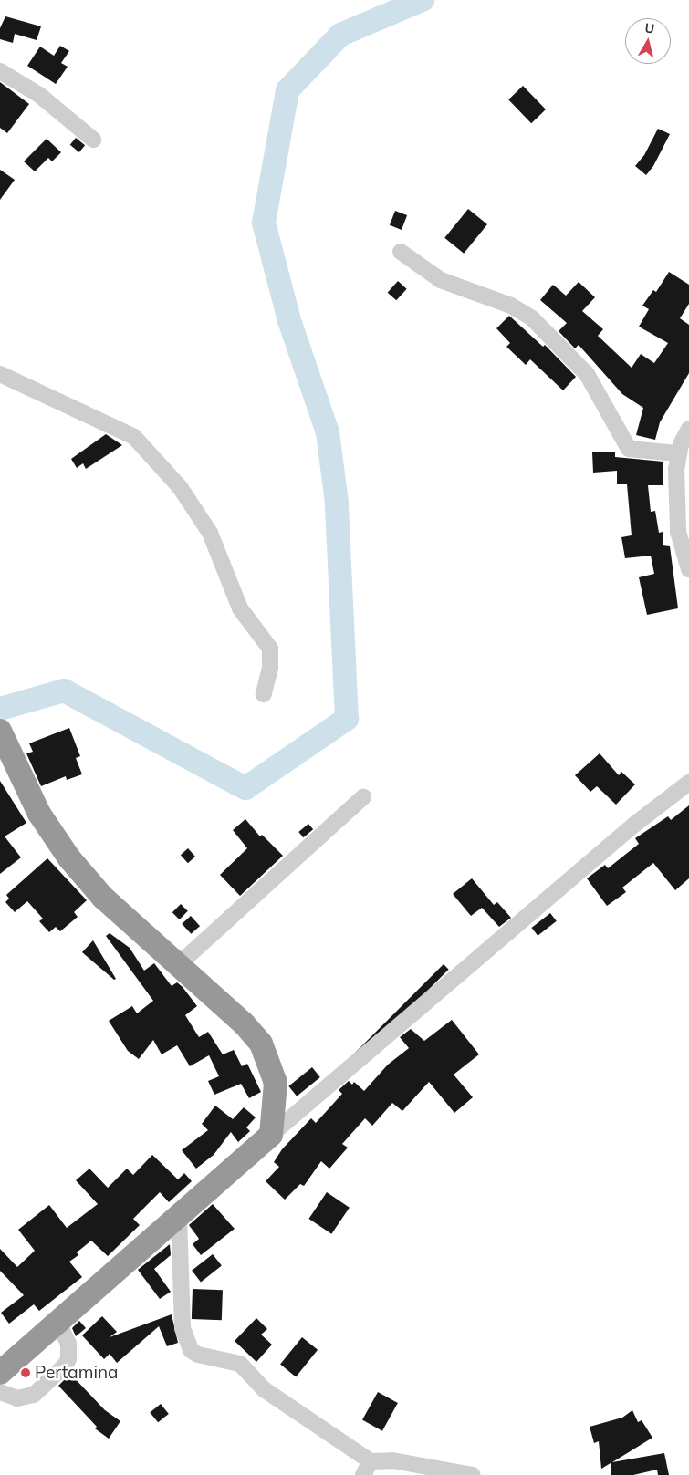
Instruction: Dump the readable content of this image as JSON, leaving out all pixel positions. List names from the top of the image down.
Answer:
{
  "places": ["Pertamina"],
  "north": "top"
}
